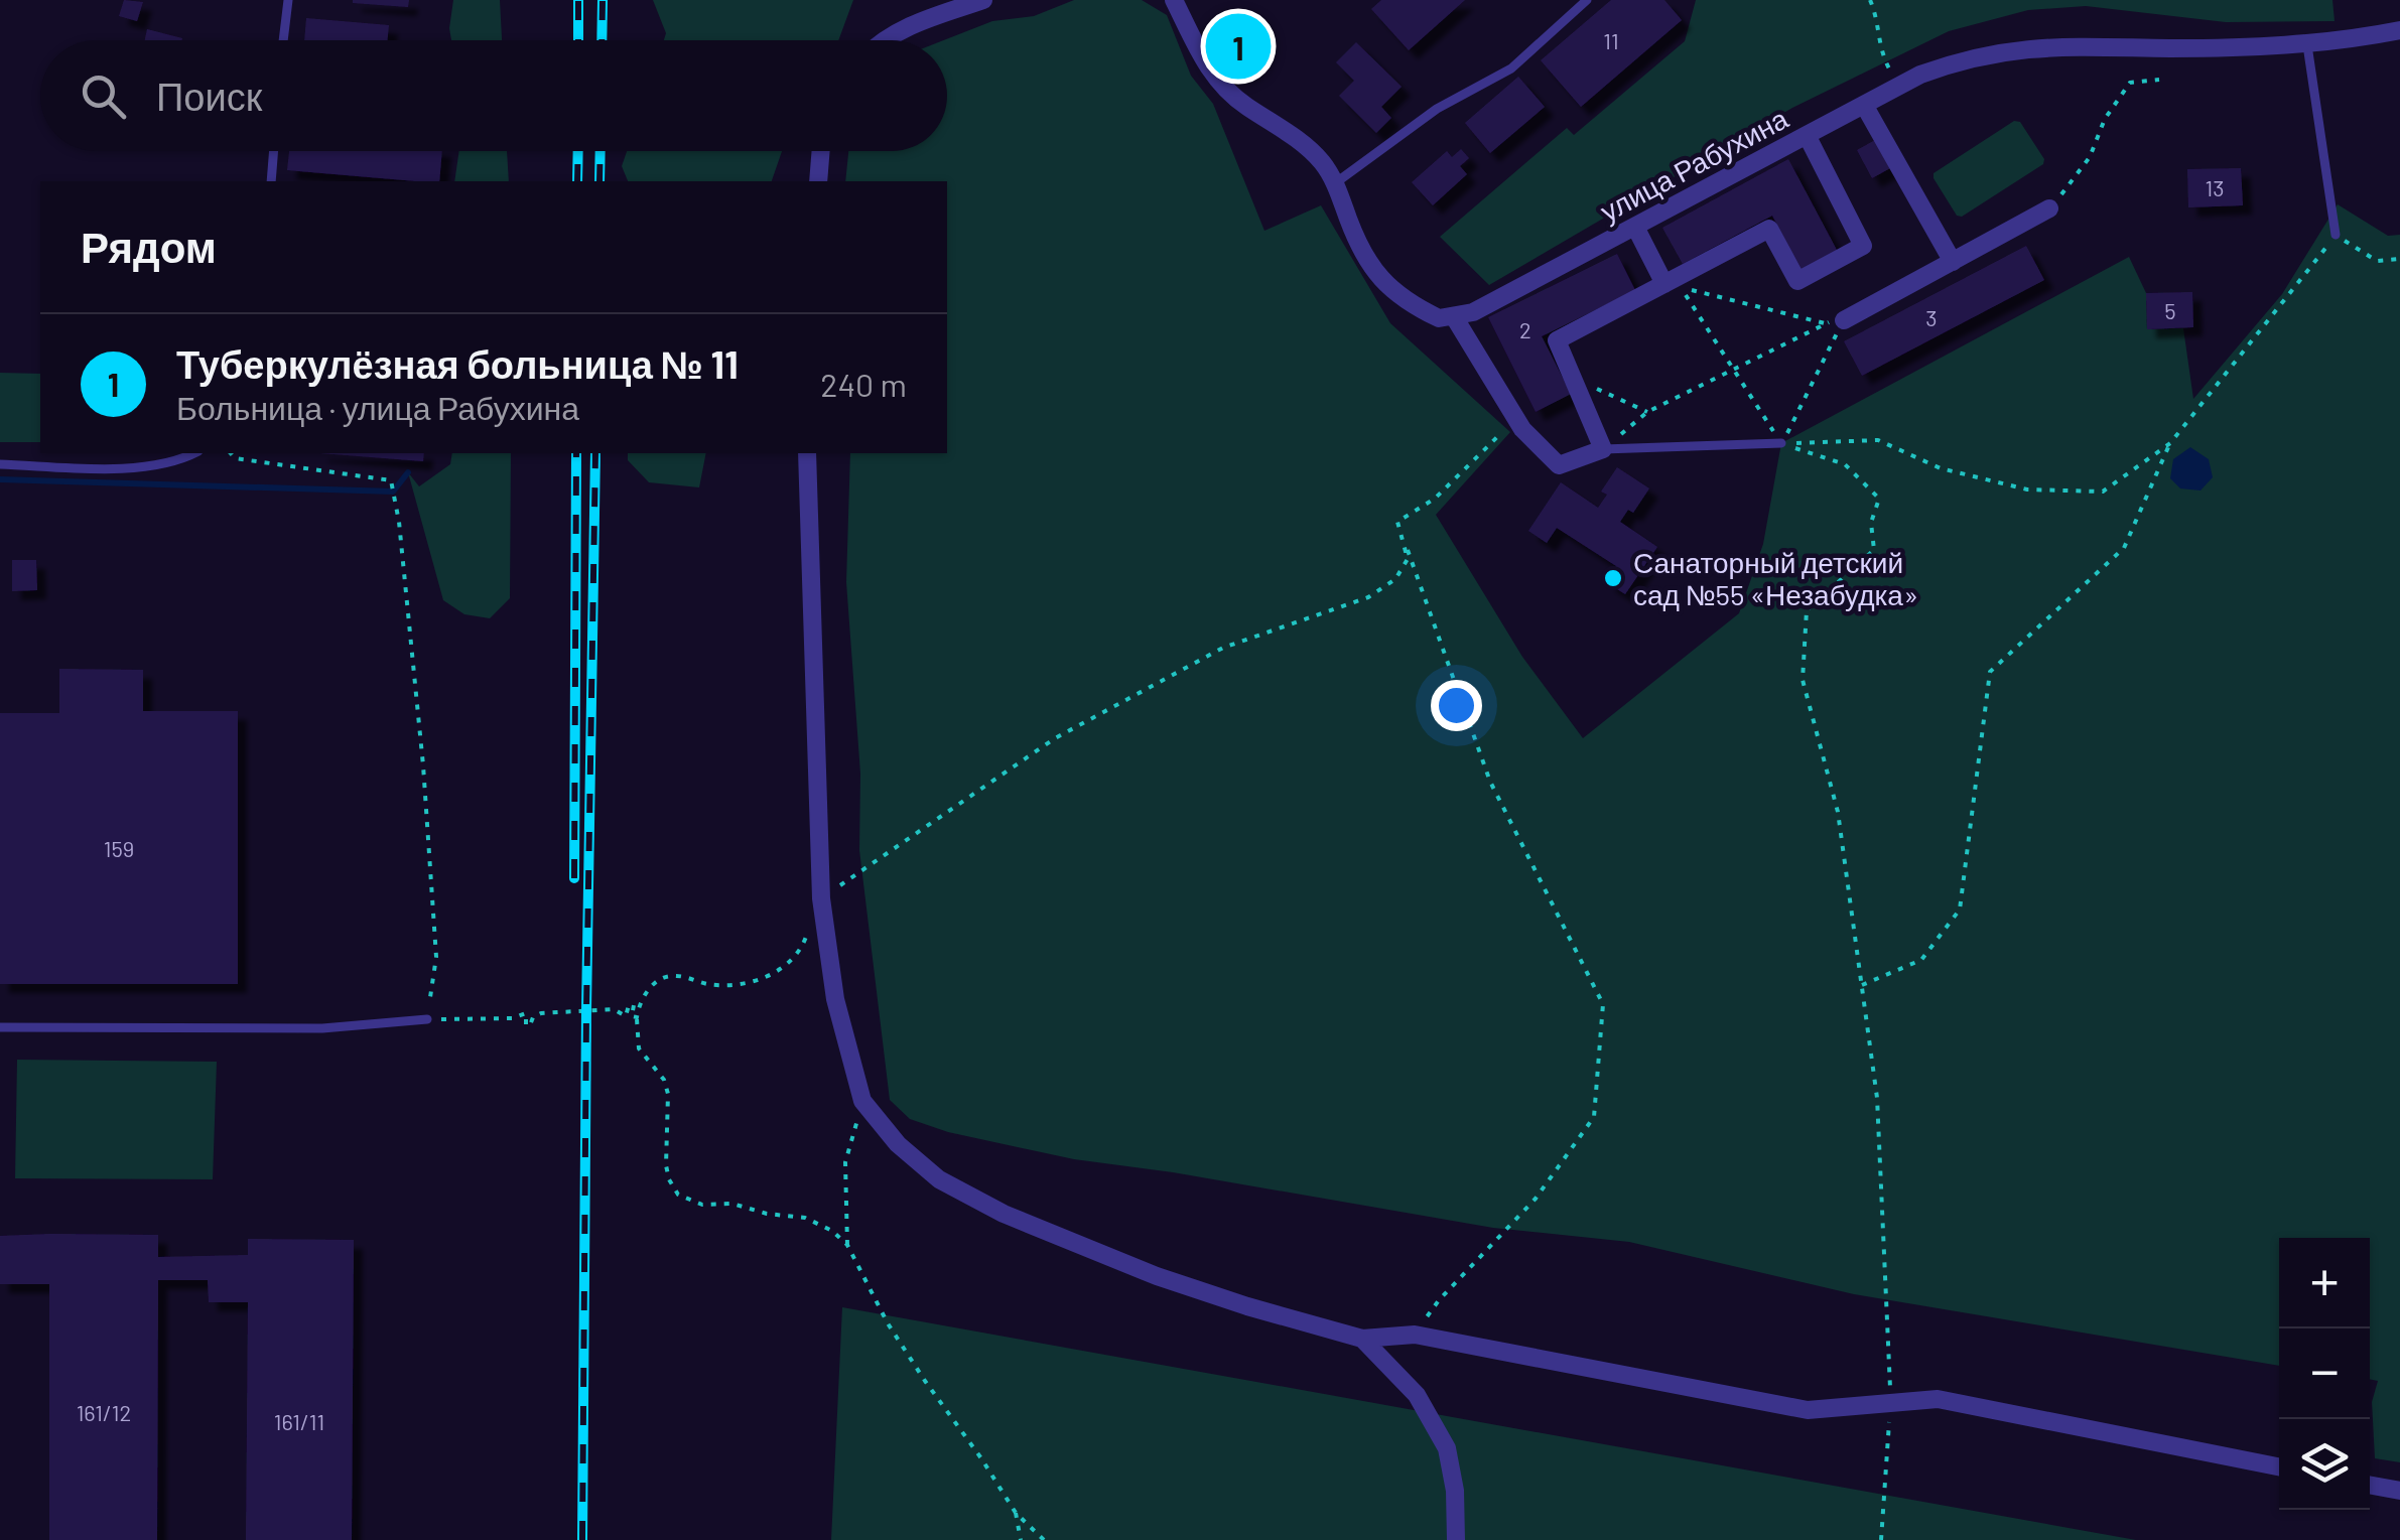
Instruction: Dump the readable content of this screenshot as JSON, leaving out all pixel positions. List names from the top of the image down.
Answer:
{
  "streets": {
    "street": ["улица Рабухина"]
  },
  "places": ["Санаторный детский сад №55 «Незабудка»"],
  "house_numbers": [
    "11",
    "13",
    "5",
    "3",
    "2",
    "159",
    "161/12",
    "161/11"
  ],
  "page": {
    "pins": "1",
    "search": "Поиск",
    "heading": "Рядом",
    "list": [
      {
        "mark": "1",
        "name": "Туберкулёзная больница № 11",
        "note": "Больница · улица Рабухина",
        "value": "240 m"
      }
    ],
    "map_buttons": ["+", "−"]
  }
}
